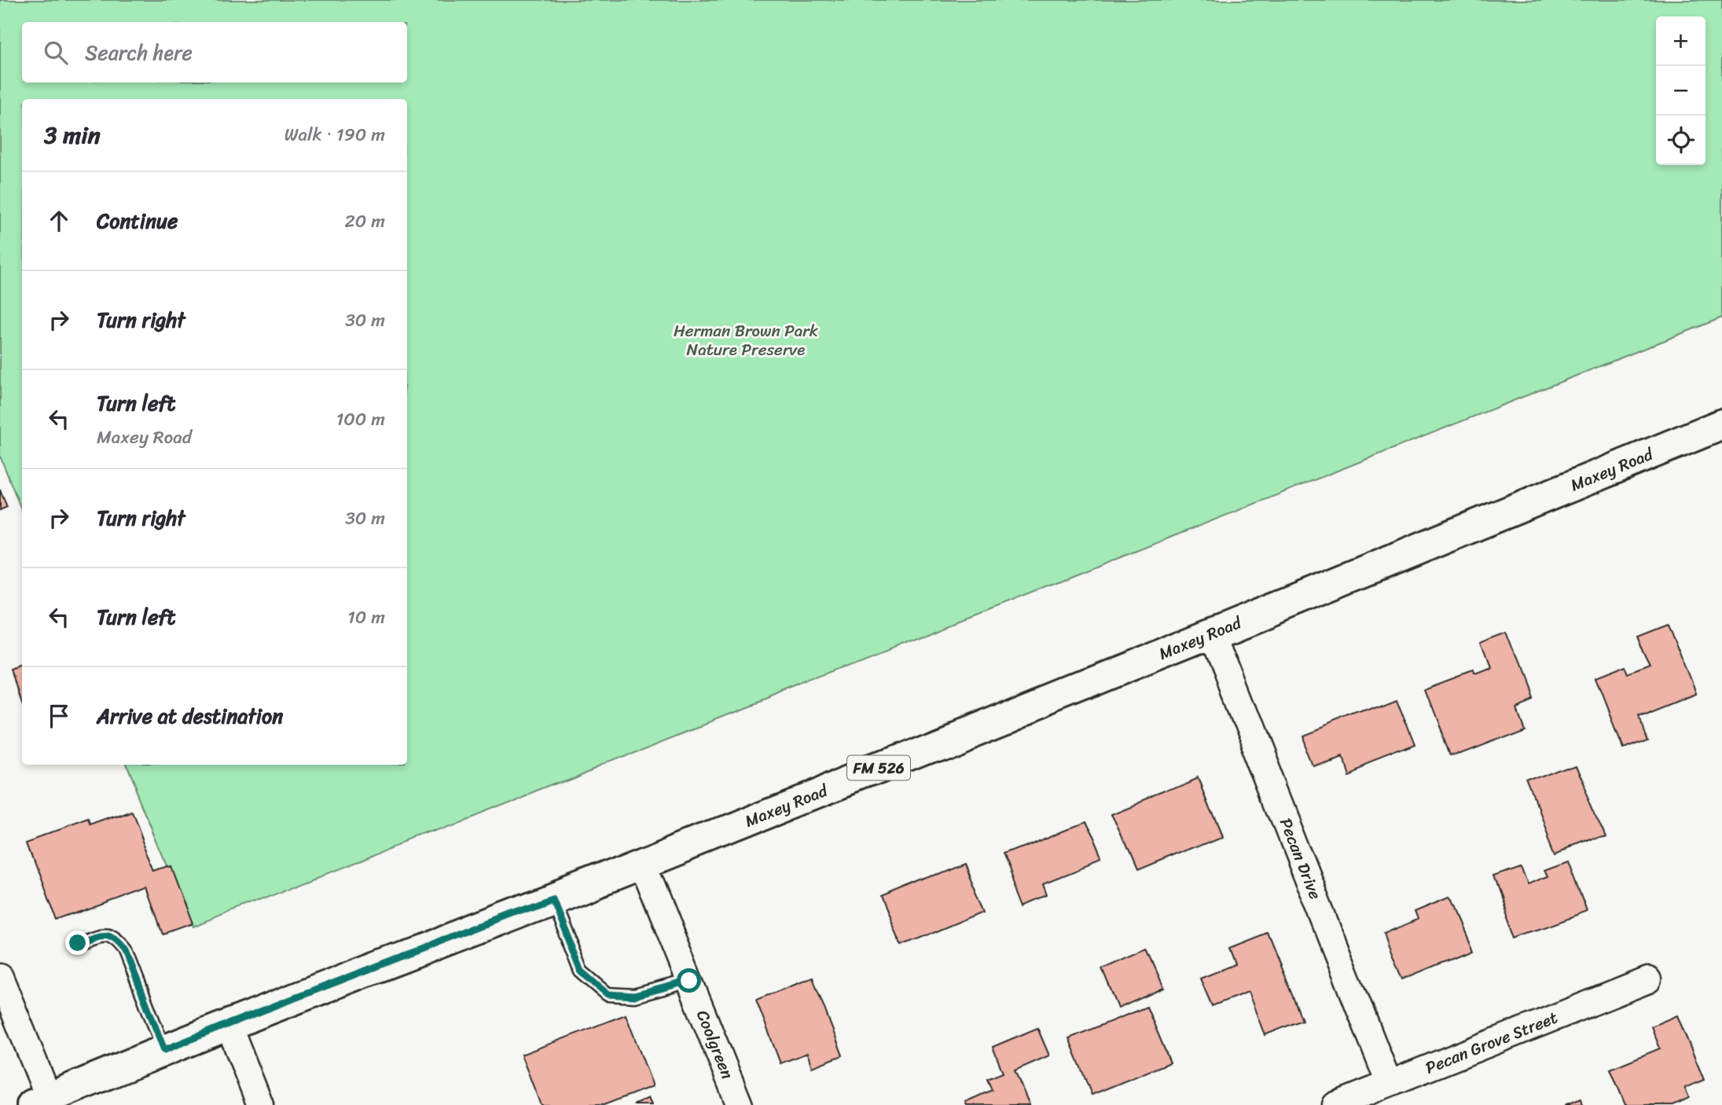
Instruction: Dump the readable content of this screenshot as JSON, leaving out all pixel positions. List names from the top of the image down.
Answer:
{
  "streets": {
    "main road": ["Maxey Road", "FM 526"],
    "street": ["Pecan Drive", "Pecan Grove Street", "Coolgreen"]
  },
  "crossings": [
    ["Maxey Road", "Pecan Drive"],
    ["Maxey Road", "Coolgreen"],
    ["Pecan Drive", "Pecan Grove Street"]
  ],
  "parks": ["Herman Brown Park Nature Preserve"],
  "page": {
    "map_buttons": ["+", "−"],
    "search": "Search here",
    "heading": ["3 min", "Walk · 190 m"],
    "list": [
      ["Continue", "20 m"],
      ["Turn right", "30 m"],
      ["Turn left", "Maxey Road", "100 m"],
      ["Turn right", "30 m"],
      ["Turn left", "10 m"],
      "Arrive at destination"
    ]
  }
}
